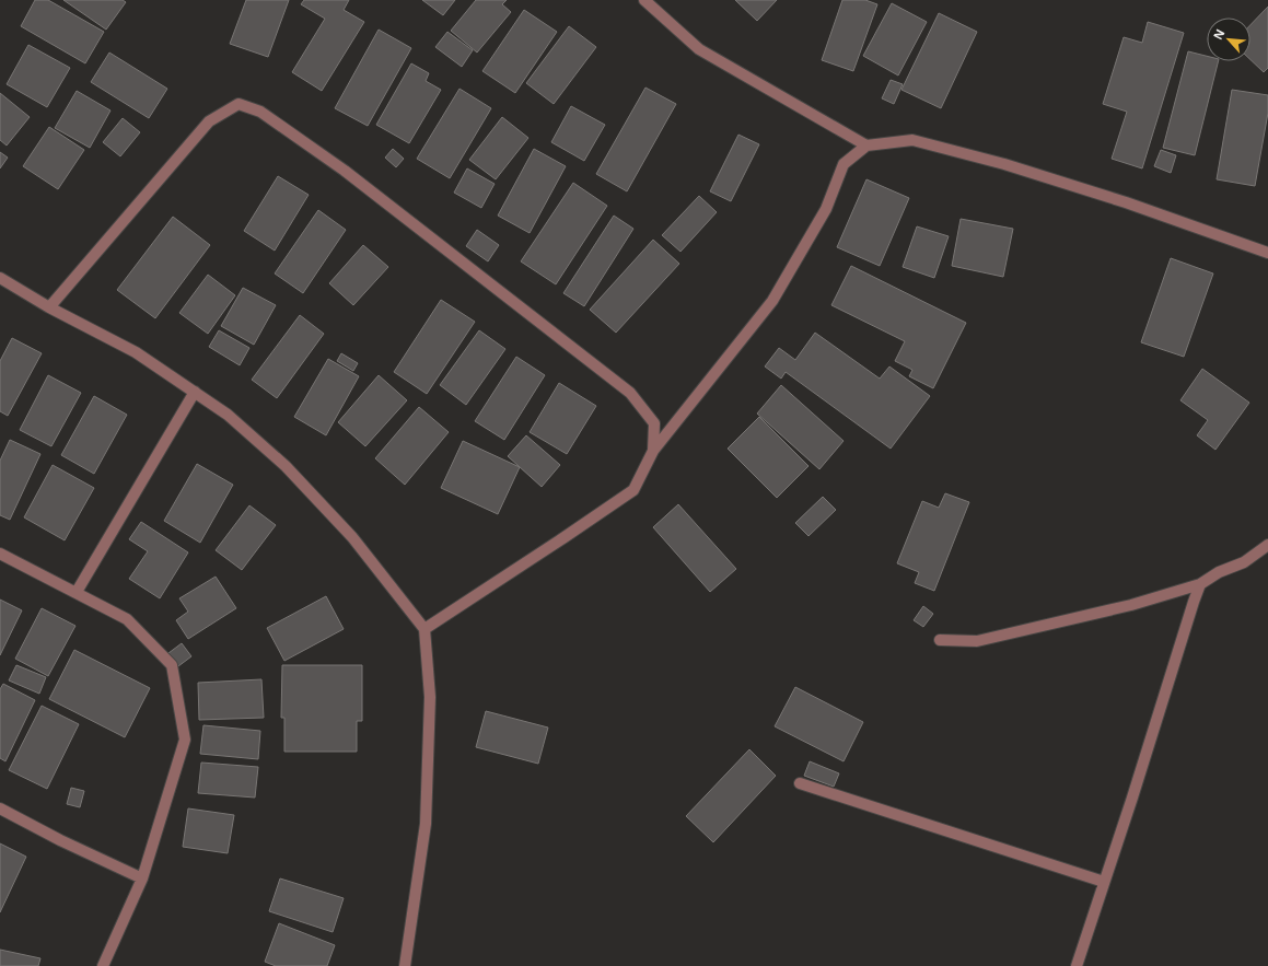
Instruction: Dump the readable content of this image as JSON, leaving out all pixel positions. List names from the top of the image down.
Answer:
{
  "north": "top left"
}
